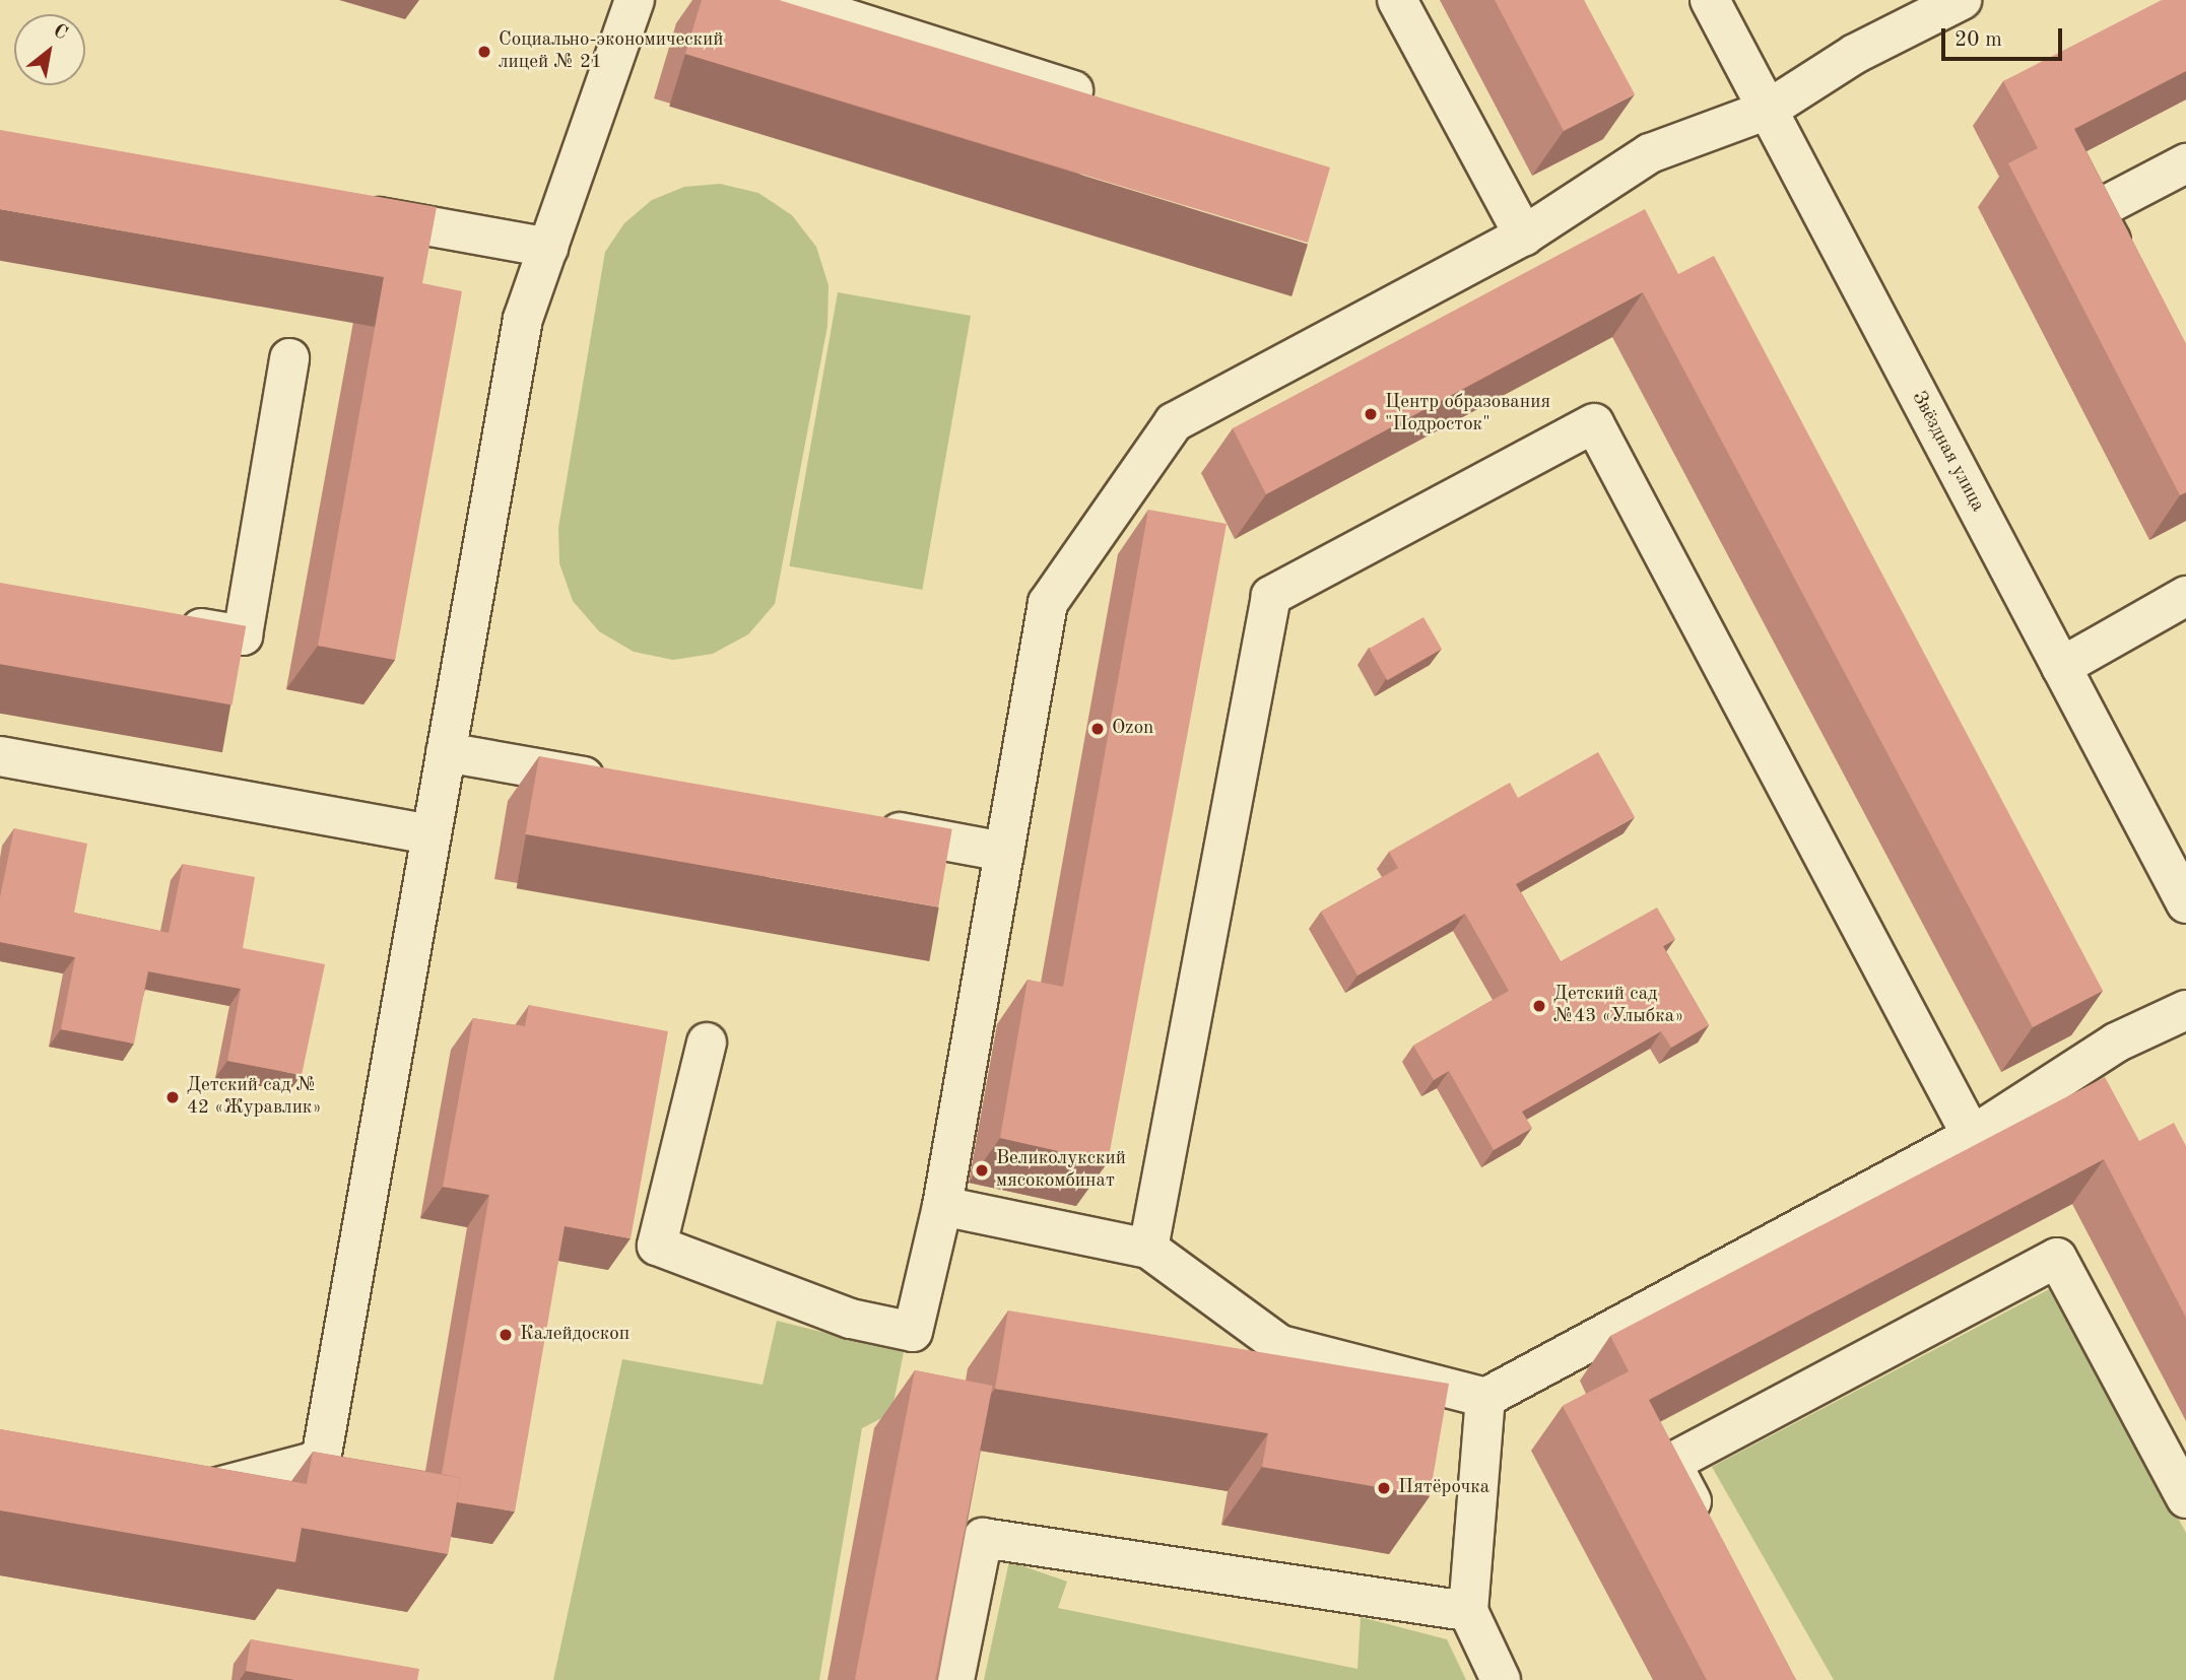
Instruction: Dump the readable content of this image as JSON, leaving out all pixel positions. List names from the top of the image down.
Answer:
{
  "streets": {
    "street": ["Звёздная улица"]
  },
  "places": [
    "Социально-экономический лицей № 21",
    "Центр образования \"Подросток\"",
    "Ozon",
    "Детский сад №43 «Улыбка»",
    "Детский сад № 42 «Журавлик»",
    "Великолукский мясокомбинат",
    "Калейдоскоп",
    "Пятёрочка"
  ],
  "scale_bar": "20 m",
  "north": "top right"
}
